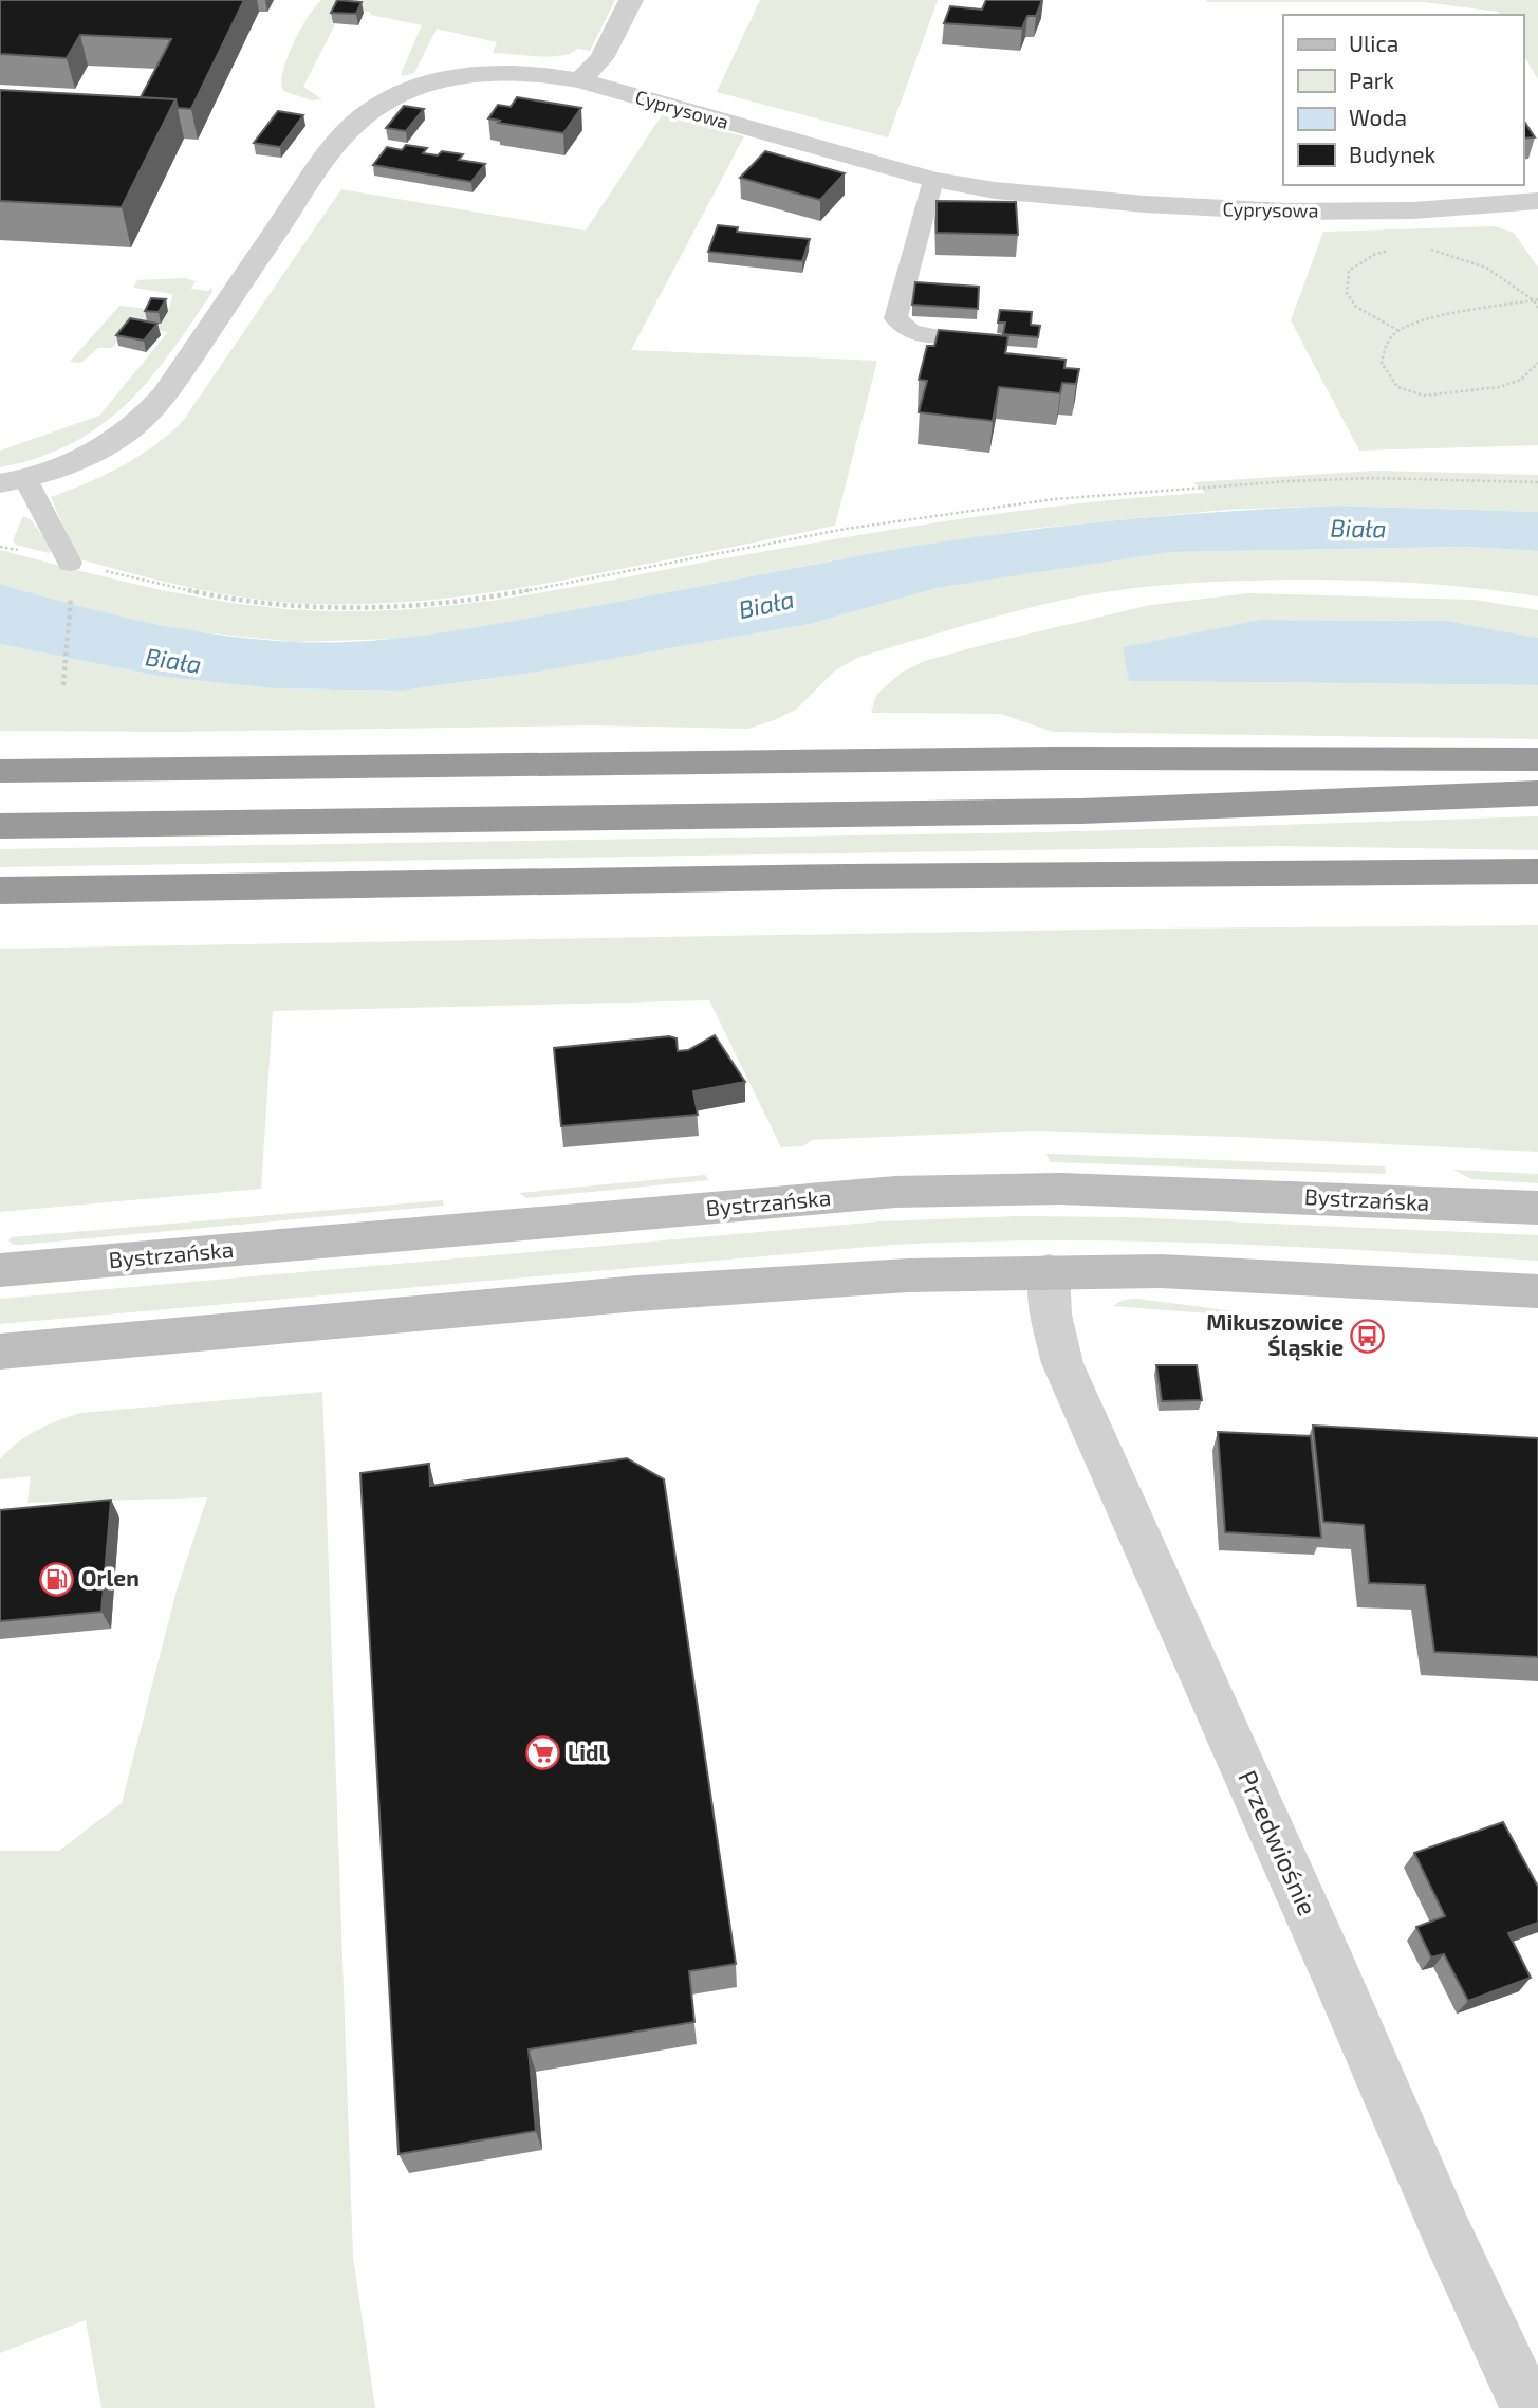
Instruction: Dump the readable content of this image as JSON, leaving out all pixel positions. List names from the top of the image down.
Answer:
{
  "streets": {
    "main road": ["Bystrzańska"],
    "street": ["Cyprysowa", "Przedwiośnie"]
  },
  "water": ["Biała"],
  "places": {
    "bus stop": ["Mikuszowice Śląskie"],
    "fuel station": ["Orlen"],
    "supermarket": ["Lidl"]
  },
  "legend": [
    "Ulica",
    "Park",
    "Woda",
    "Budynek"
  ]
}
